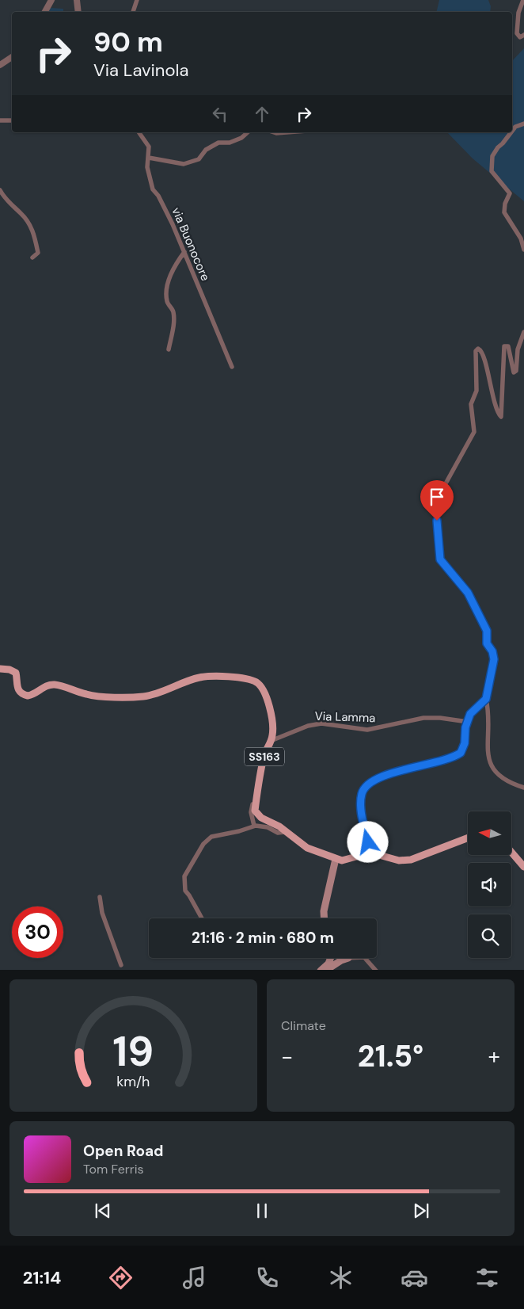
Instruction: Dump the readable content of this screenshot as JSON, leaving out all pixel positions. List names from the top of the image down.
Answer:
{
  "streets": {
    "main road": ["SS163"],
    "street": ["via Buonocore", "Via Lamma"]
  },
  "crossings": [
    ["Via Lamma", "SS163"]
  ],
  "north": "left",
  "page": {
    "turn": ["90 m", "Via Lavinola"],
    "limit": "30",
    "trip": "21:16 · 2 min · 680 m",
    "tile": "Climate",
    "heat": ["−", "21.5°", "+"],
    "song": ["Open Road", "Tom Ferris"],
    "tabs": "21:14",
    "gauge": ["19", "km/h"]
  }
}
